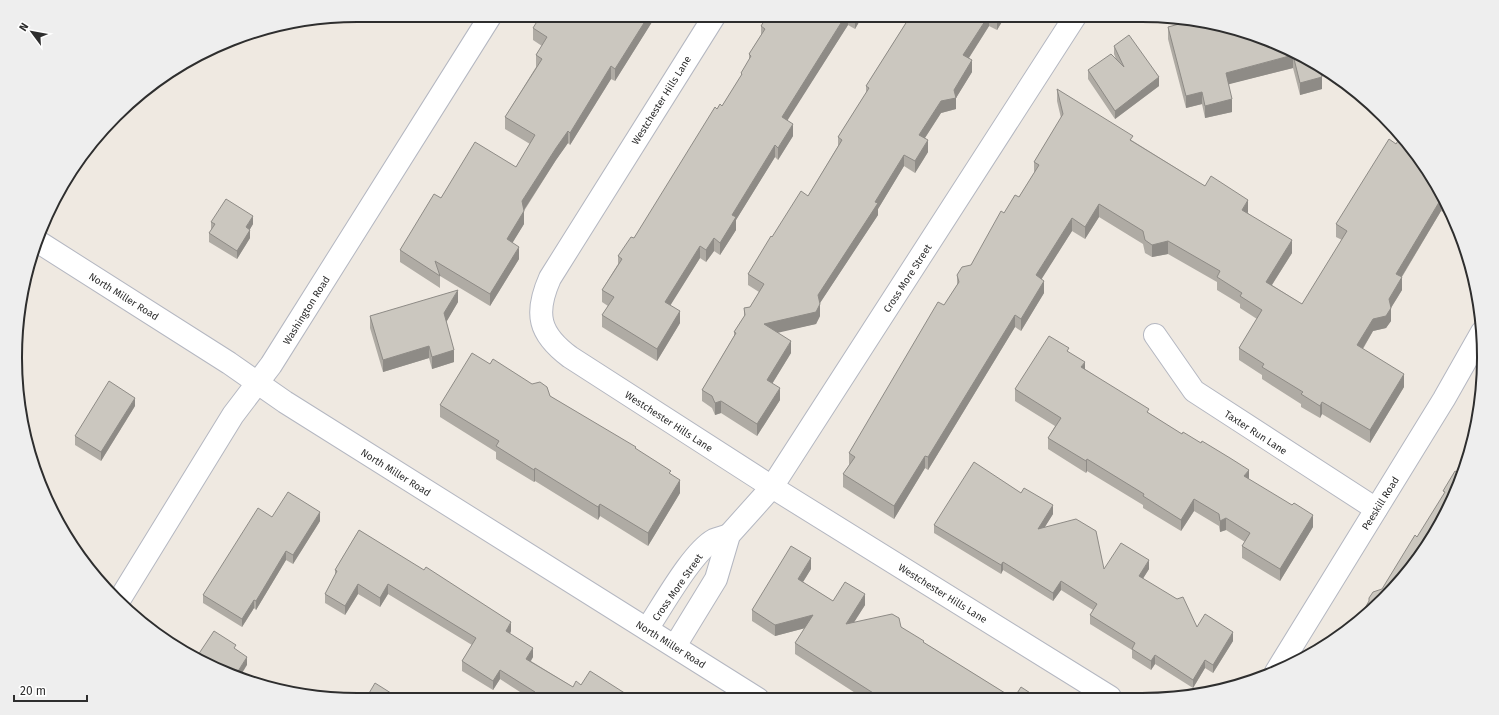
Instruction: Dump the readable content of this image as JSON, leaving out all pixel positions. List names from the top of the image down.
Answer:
{
  "streets": {
    "street": [
      "Westchester Hills Lane",
      "Cross More Street",
      "North Miller Road",
      "Washington Road",
      "Taxter Run Lane",
      "Peeskill Road"
    ]
  },
  "crossings": [
    ["Westchester Hills Lane", "Cross More Street"],
    ["Cross More Street", "North Miller Road"],
    ["North Miller Road", "Washington Road"],
    ["Taxter Run Lane", "Peeskill Road"]
  ],
  "scale_bar": "20 m",
  "north": "top left"
}
